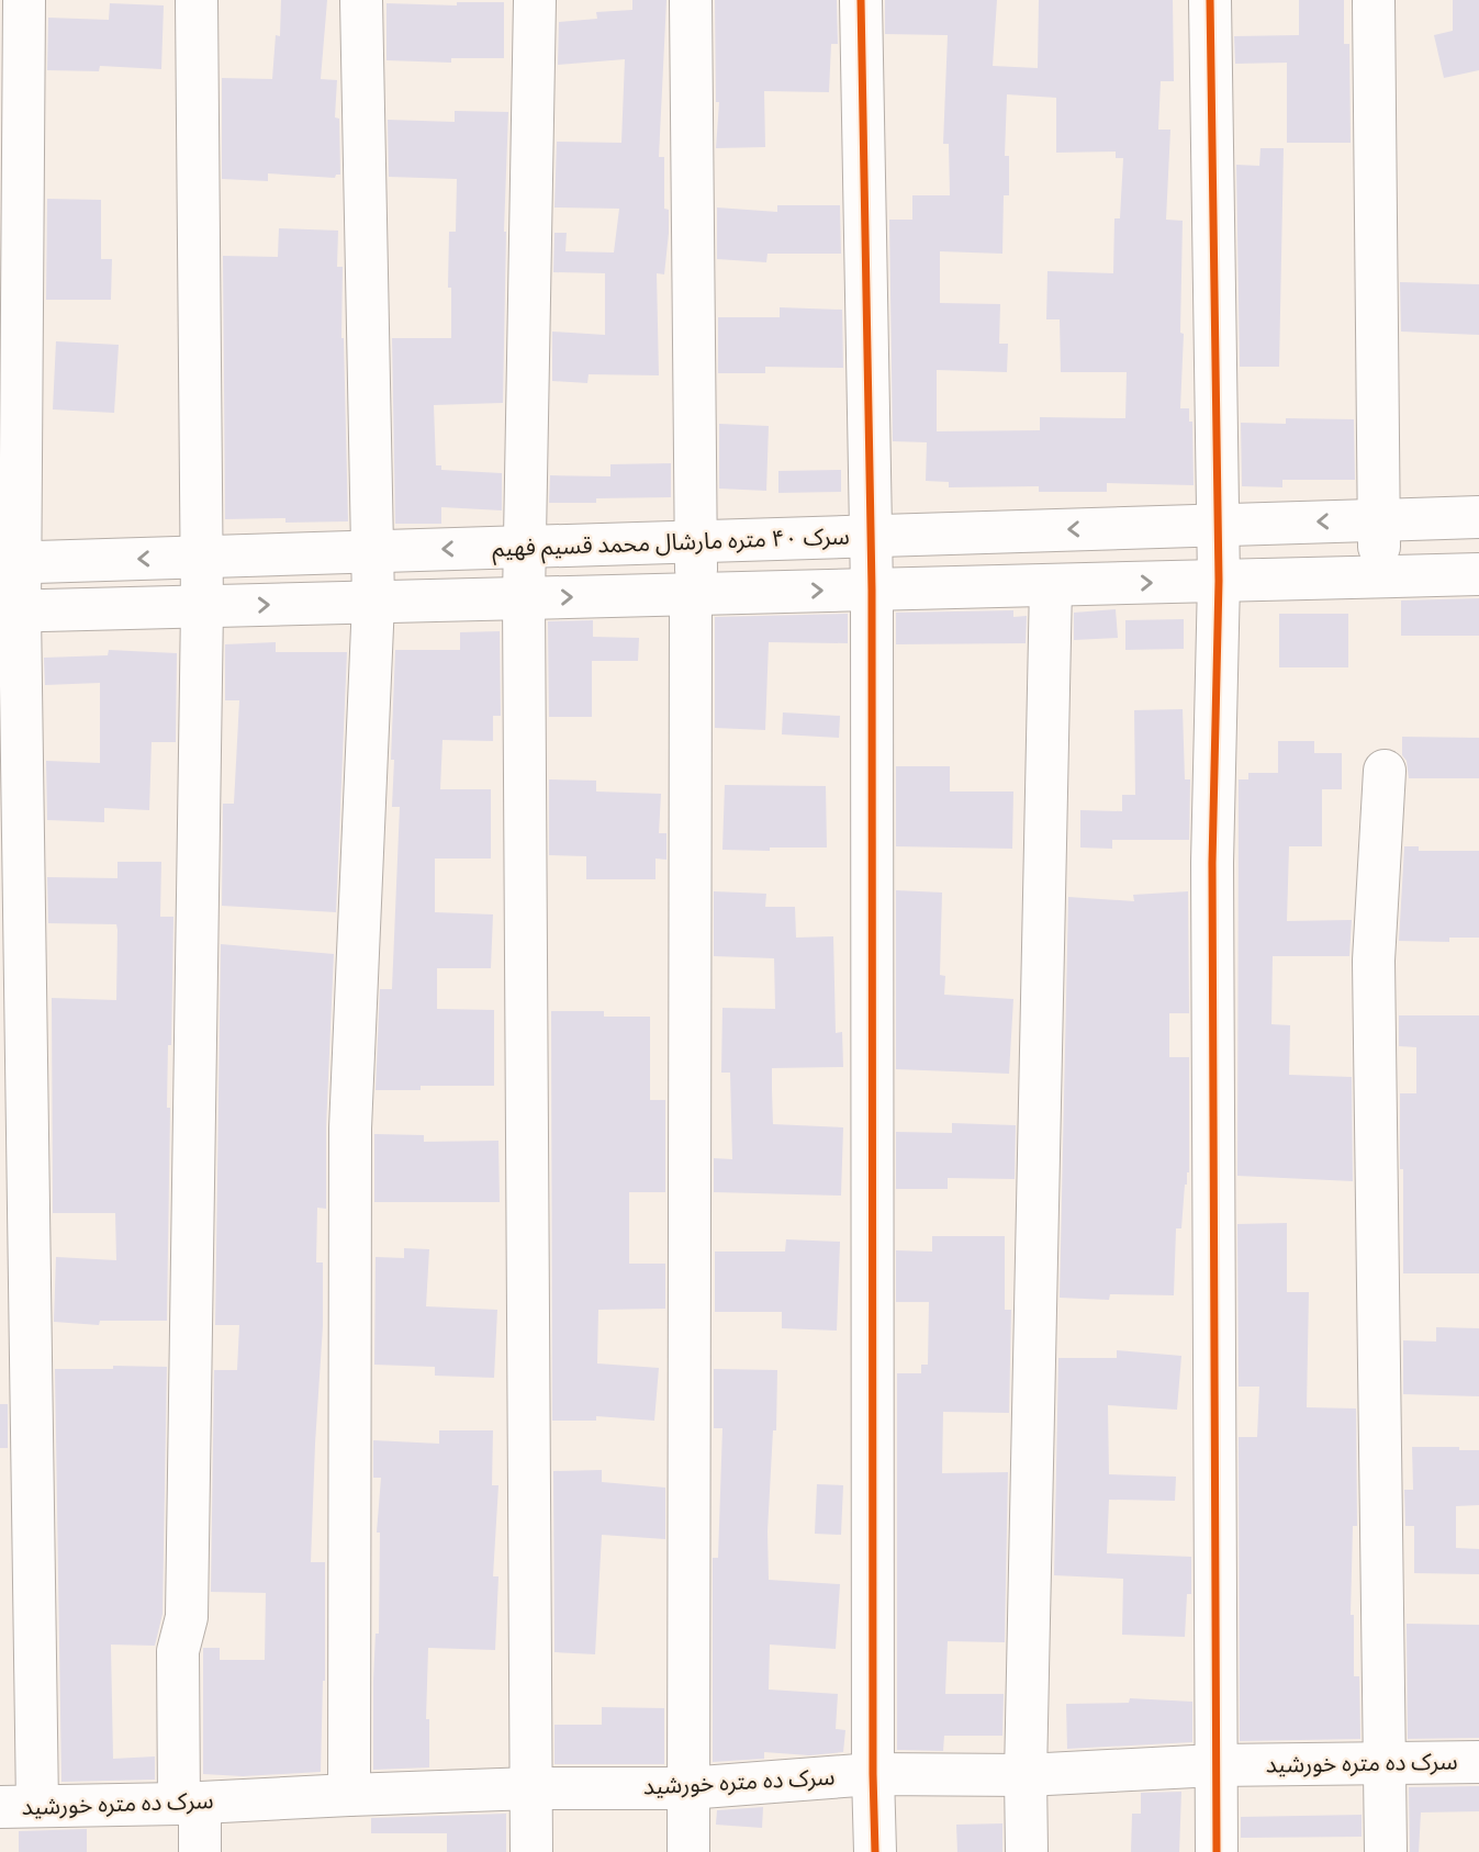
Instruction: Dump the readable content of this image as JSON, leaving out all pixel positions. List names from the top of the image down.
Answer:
{
  "streets": {
    "street": ["سرک ۴۰ متره مارشال محمد قسیم فهیم", "سرک ده متره خورشید"]
  }
}
